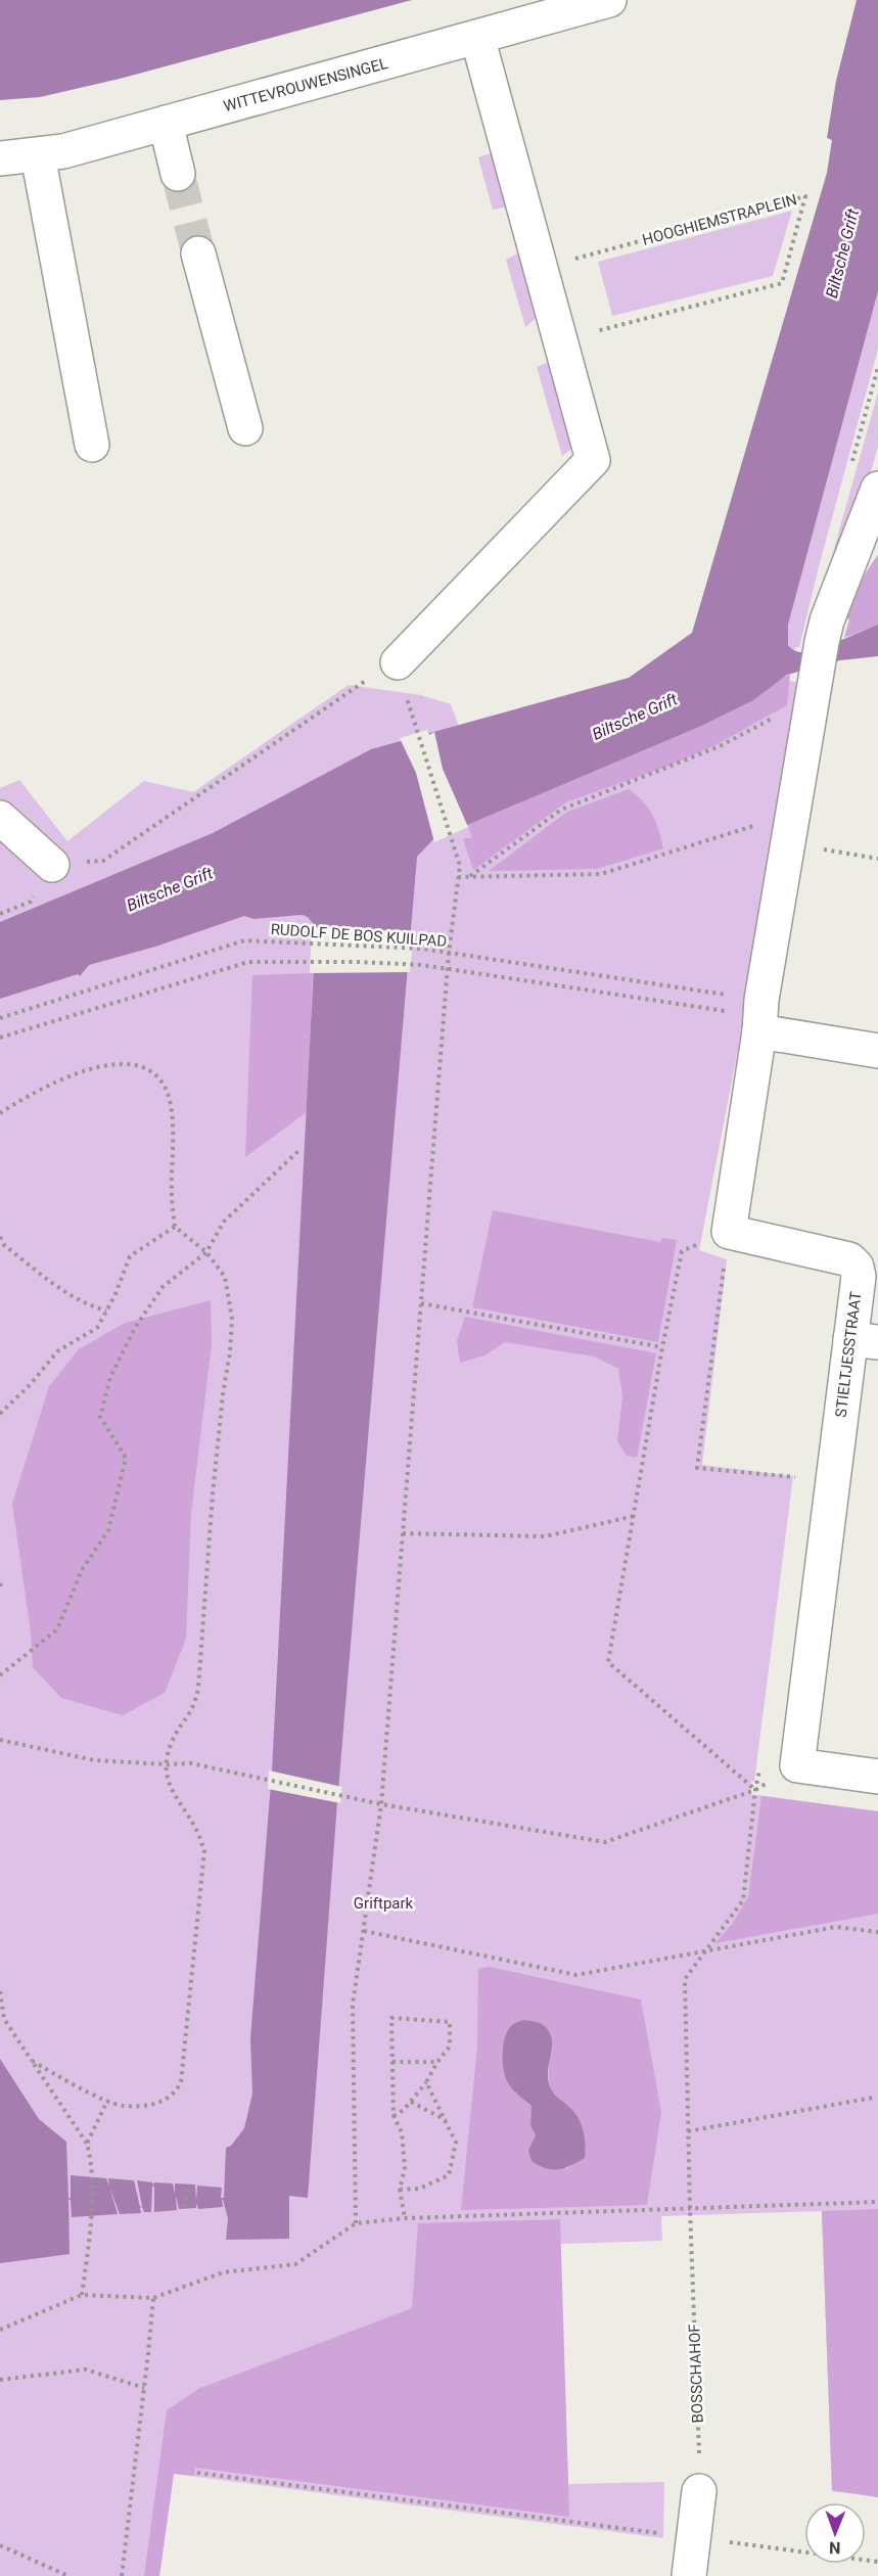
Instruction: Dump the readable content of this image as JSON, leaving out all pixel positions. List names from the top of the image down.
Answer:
{
  "streets": {
    "street": ["WITTEVROUWENSINGEL", "STIELTJESSTRAAT"],
    "path": ["HOOGHIEMSTRAPLEIN", "RUDOLF DE BOS KUILPAD", "BOSSCHAHOF"]
  },
  "water": ["Biltsche Grift"],
  "parks": ["Griftpark"],
  "north": "bottom"
}
